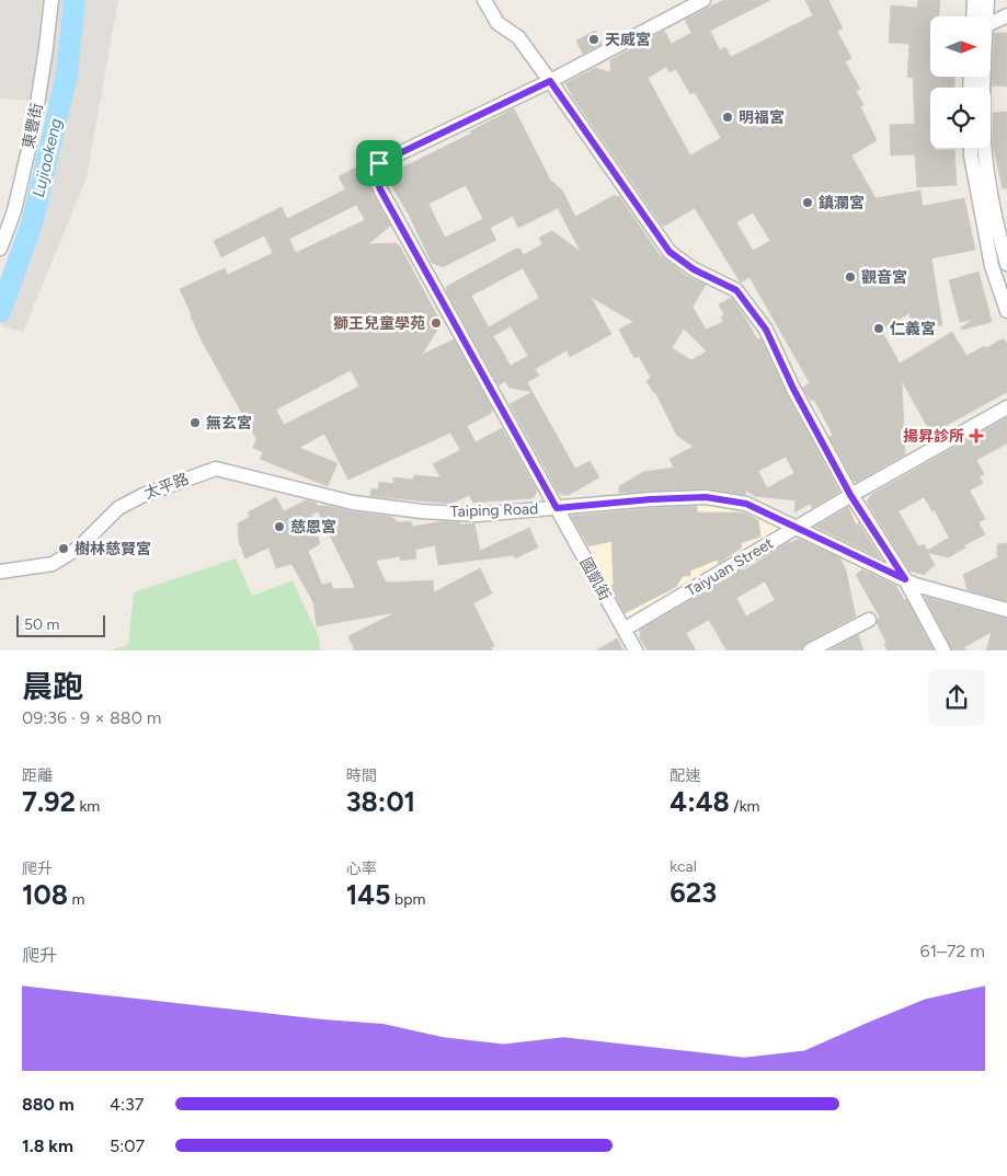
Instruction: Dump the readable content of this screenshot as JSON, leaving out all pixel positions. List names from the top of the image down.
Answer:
{
  "streets": {
    "street": [
      "東豐街",
      "Taiping Road",
      "Taiyuan Street",
      "國凱街"
    ]
  },
  "crossings": [
    ["Taiping Road", "Taiyuan Street"],
    ["Taiping Road", "國凱街"],
    ["Taiyuan Street", "國凱街"]
  ],
  "water": ["Lujiaokeng"],
  "places": {
    "other": [
      "天威宮",
      "明福宮",
      "鎮瀾宮",
      "觀音宮",
      "獅王兒童學苑",
      "仁義宮",
      "無玄宮",
      "慈恩宮",
      "樹林慈賢宮"
    ],
    "health": ["揚昇診所"]
  },
  "scale_bar": "50 m",
  "north": "right",
  "page": {
    "scale": "50 m",
    "heading": ["晨跑", "09:36 · 9 × 880 m"],
    "stats": [
      ["距離", "7.92 km"],
      ["時間", "38:01"],
      ["配速", "4:48 /km"],
      ["爬升", "108 m"],
      ["心率", "145 bpm"],
      ["kcal", "623"]
    ],
    "chart": ["爬升", "61–72 m"],
    "list": [
      {
        "name": "880 m",
        "note": "4:37"
      },
      {
        "name": "1.8 km",
        "note": "5:07"
      }
    ]
  }
}
